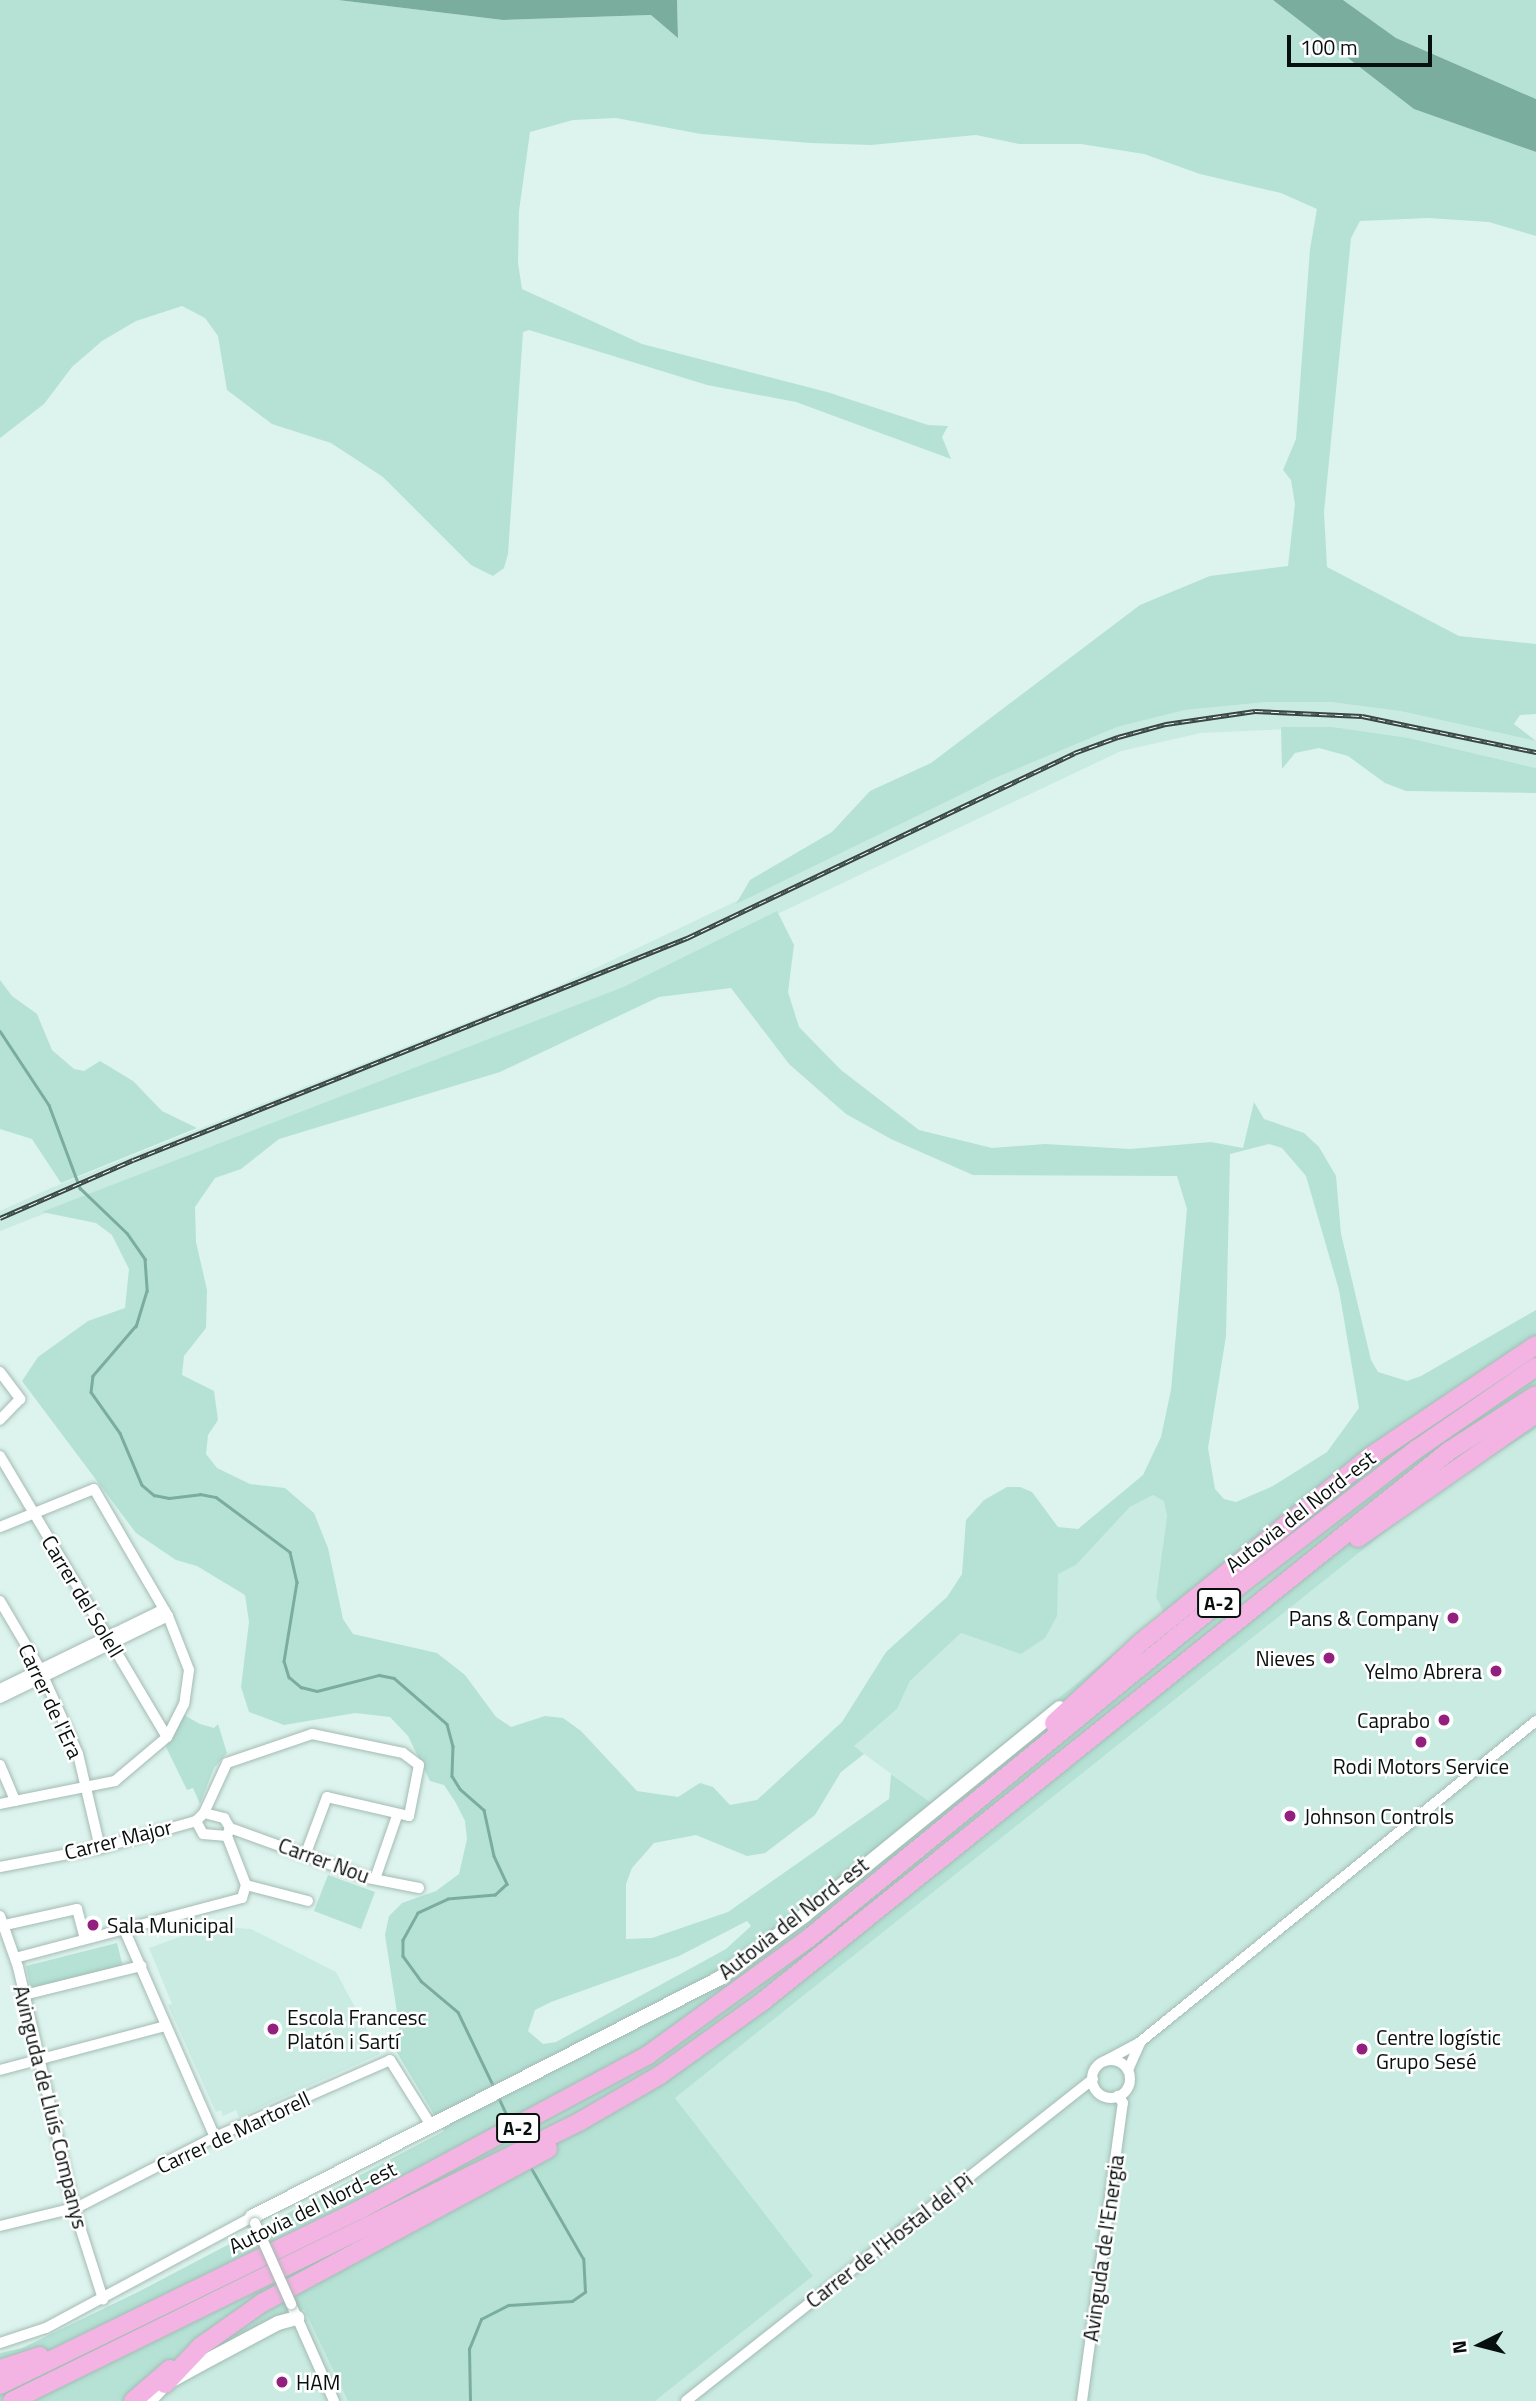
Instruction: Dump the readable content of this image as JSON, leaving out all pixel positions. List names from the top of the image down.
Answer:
{
  "streets": {
    "highway": ["Autovia del Nord-est", "A-2"],
    "street": [
      "Carrer del Solell",
      "Carrer de l'Era",
      "Carrer Major",
      "Carrer Nou",
      "Avinguda de Lluís Companys",
      "Carrer de Martorell",
      "Carrer de l'Hostal del Pi",
      "Avinguda de l'Energia"
    ]
  },
  "crossings": [
    ["Carrer de l'Era", "Carrer Major"],
    ["Avinguda de Lluís Companys", "Carrer de Martorell"],
    ["Carrer de l'Hostal del Pi", "Avinguda de l'Energia"]
  ],
  "places": [
    "Pans & Company",
    "Nieves",
    "Yelmo Abrera",
    "Caprabo",
    "Rodi Motors Service",
    "Johnson Controls",
    "Sala Municipal",
    "Escola Francesc Platón i Sartí",
    "Centre logístic Grupo Sesé",
    "HAM"
  ],
  "scale_bar": "100 m",
  "north": "left"
}
